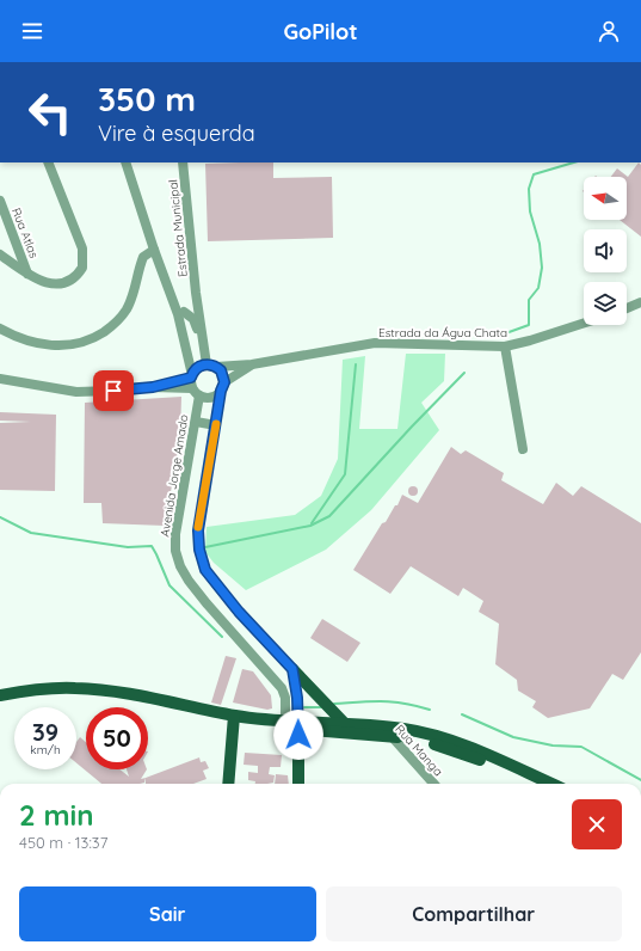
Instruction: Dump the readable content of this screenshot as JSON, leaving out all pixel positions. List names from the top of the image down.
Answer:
{
  "streets": {
    "street": [
      "Estrada Municipal",
      "Rua Atlas",
      "Estrada da Água Chata",
      "Avenida Jorge Amado",
      "Rua Manga"
    ]
  },
  "crossings": [
    ["Estrada Municipal", "Estrada da Água Chata"],
    ["Estrada Municipal", "Avenida Jorge Amado"],
    ["Estrada da Água Chata", "Avenida Jorge Amado"]
  ],
  "north": "left",
  "page": {
    "header": "GoPilot",
    "turn": ["350 m", "Vire à esquerda"],
    "speed": "39 km/h",
    "limit": "50",
    "heading": ["2 min", "450 m · 13:37"],
    "buttons": ["Sair", "Compartilhar"]
  }
}
